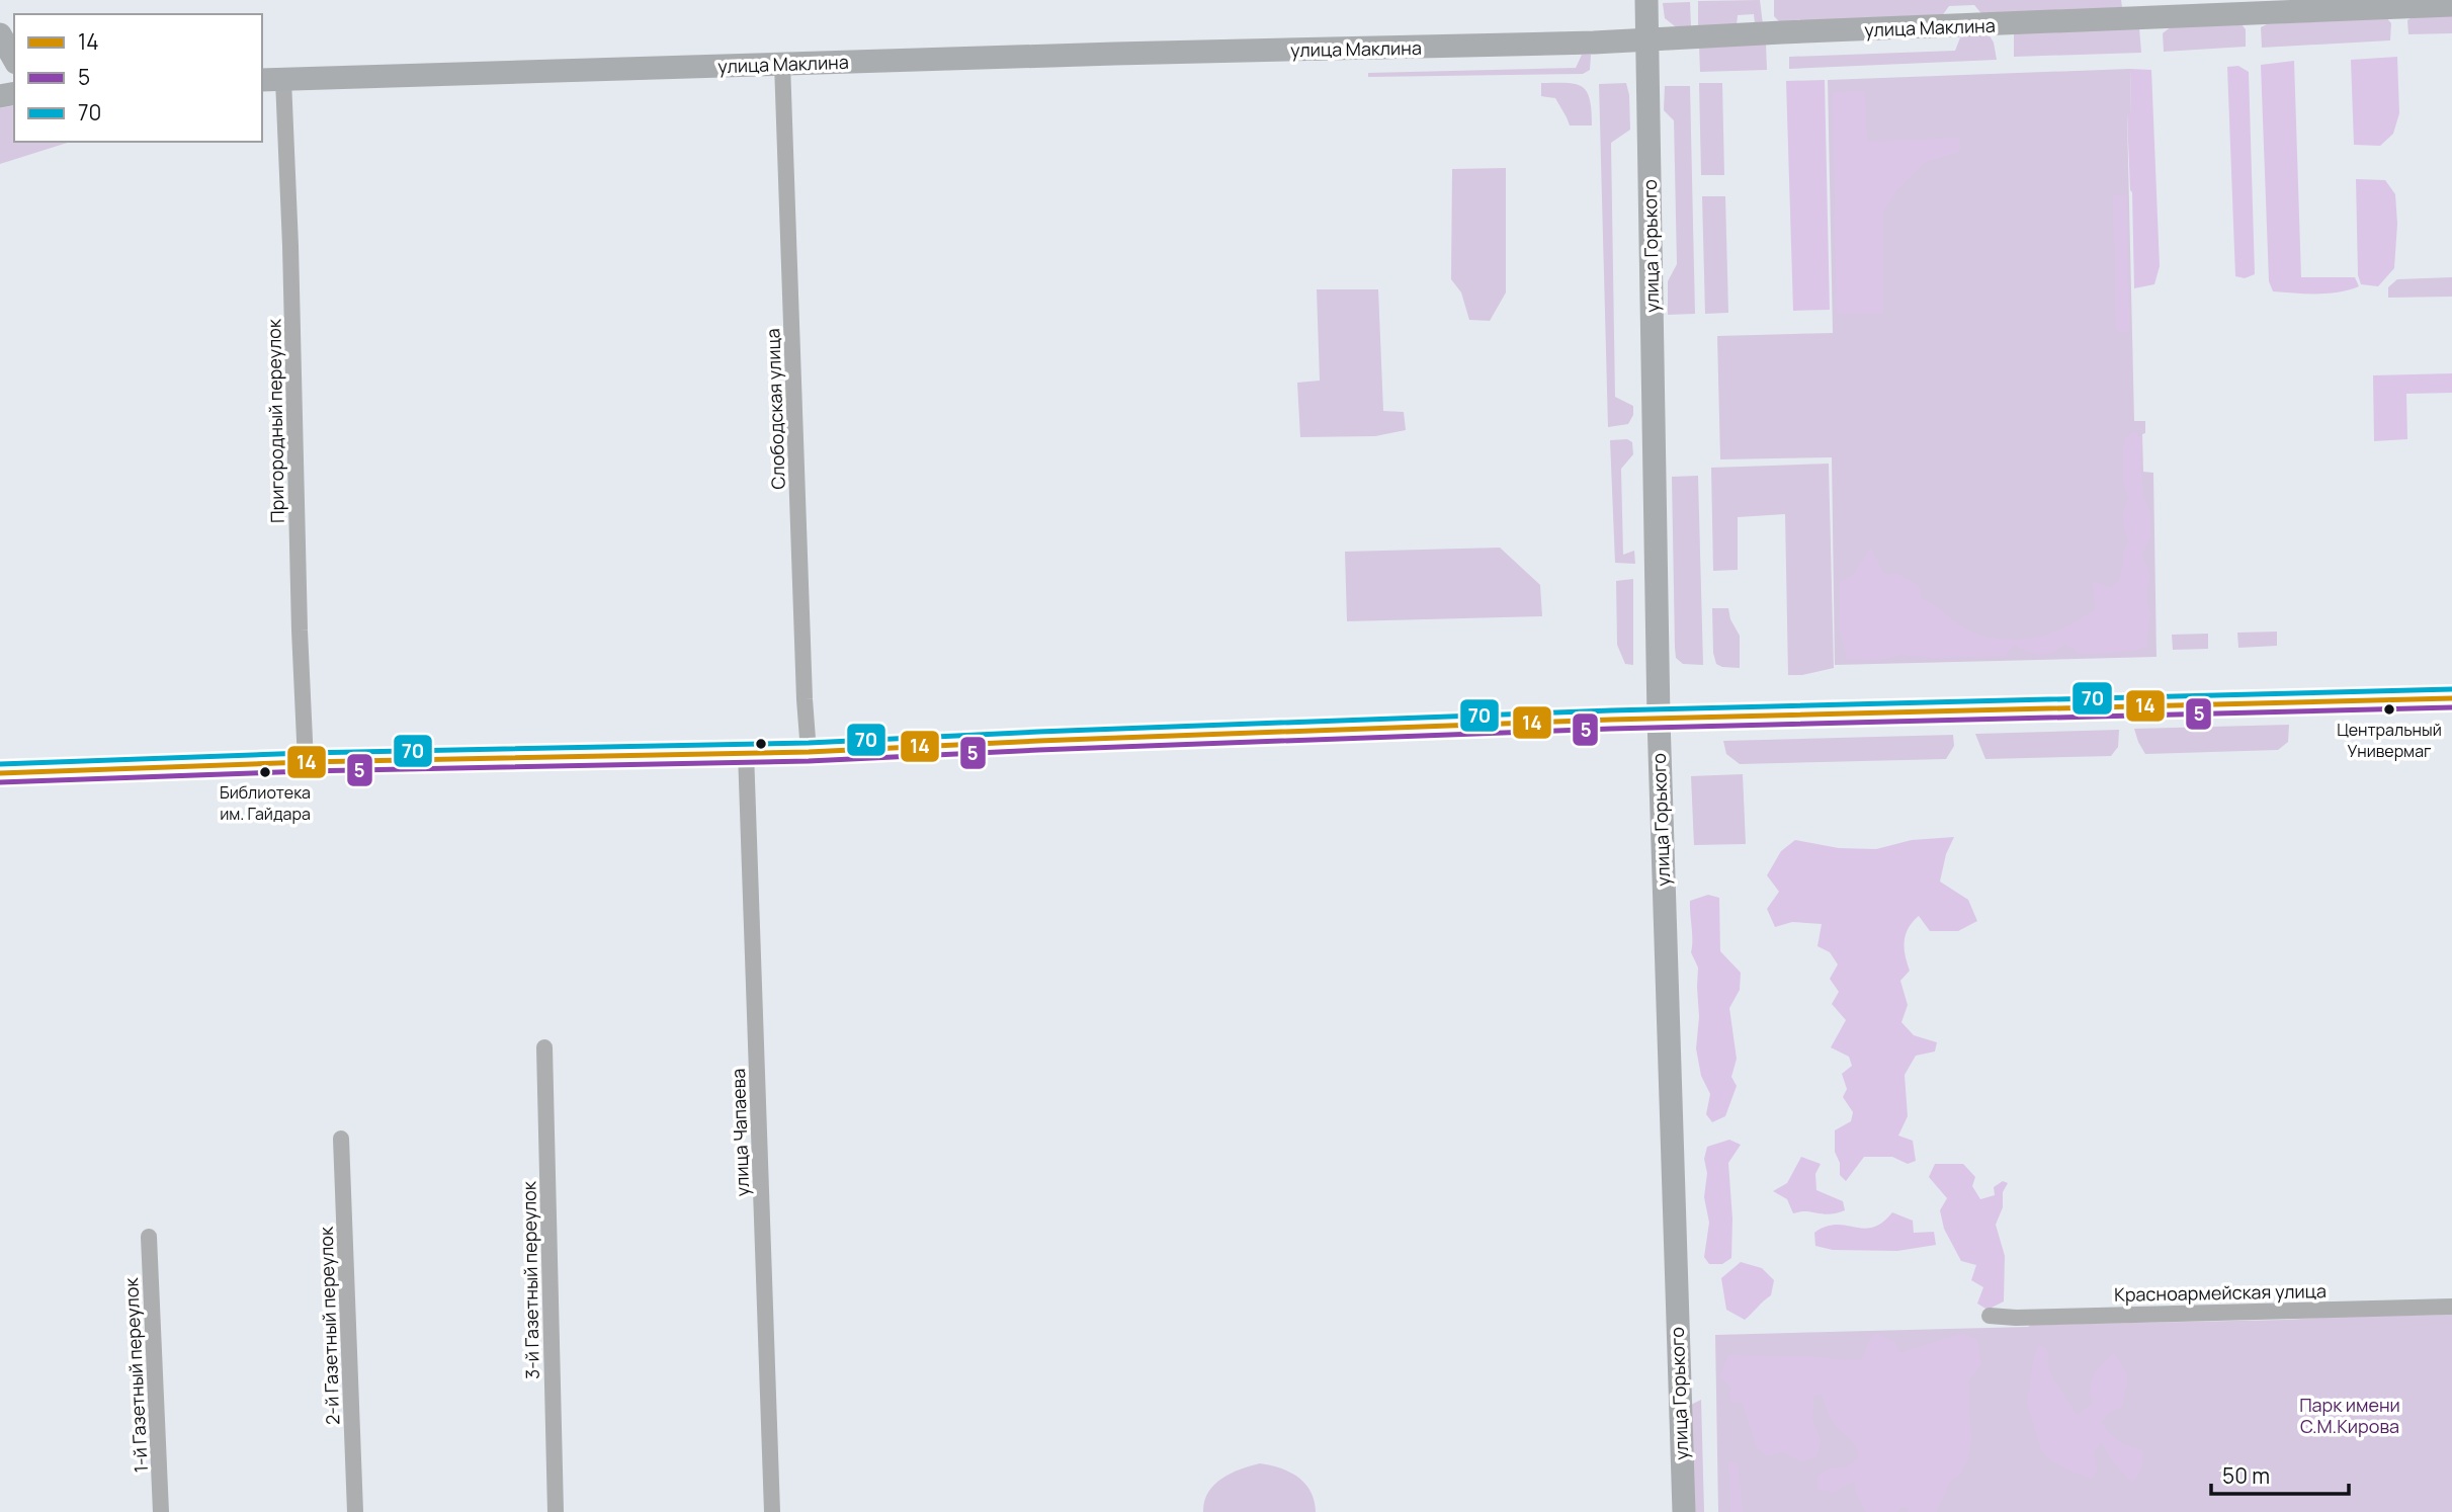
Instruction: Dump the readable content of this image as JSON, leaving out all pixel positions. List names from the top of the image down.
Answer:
{
  "streets": {
    "street": [
      "улица Маклина",
      "улица Горького",
      "Слободская улица",
      "Пригородный переулок",
      "улица Чапаева",
      "3-й Газетный переулок",
      "Красноармейская улица",
      "2-й Газетный переулок",
      "1-й Газетный переулок"
    ]
  },
  "crossings": [
    ["улица Маклина", "улица Горького"],
    ["улица Маклина", "Слободская улица"],
    ["улица Маклина", "Пригородный переулок"]
  ],
  "parks": ["Парк имени С.М.Кирова"],
  "places": ["Центральный Универмаг", "Библиотека им. Гайдара"],
  "lines": ["transit line 70", "transit line 14", "transit line 5"],
  "legend": ["14", "5", "70"],
  "scale_bar": "50 m"
}
